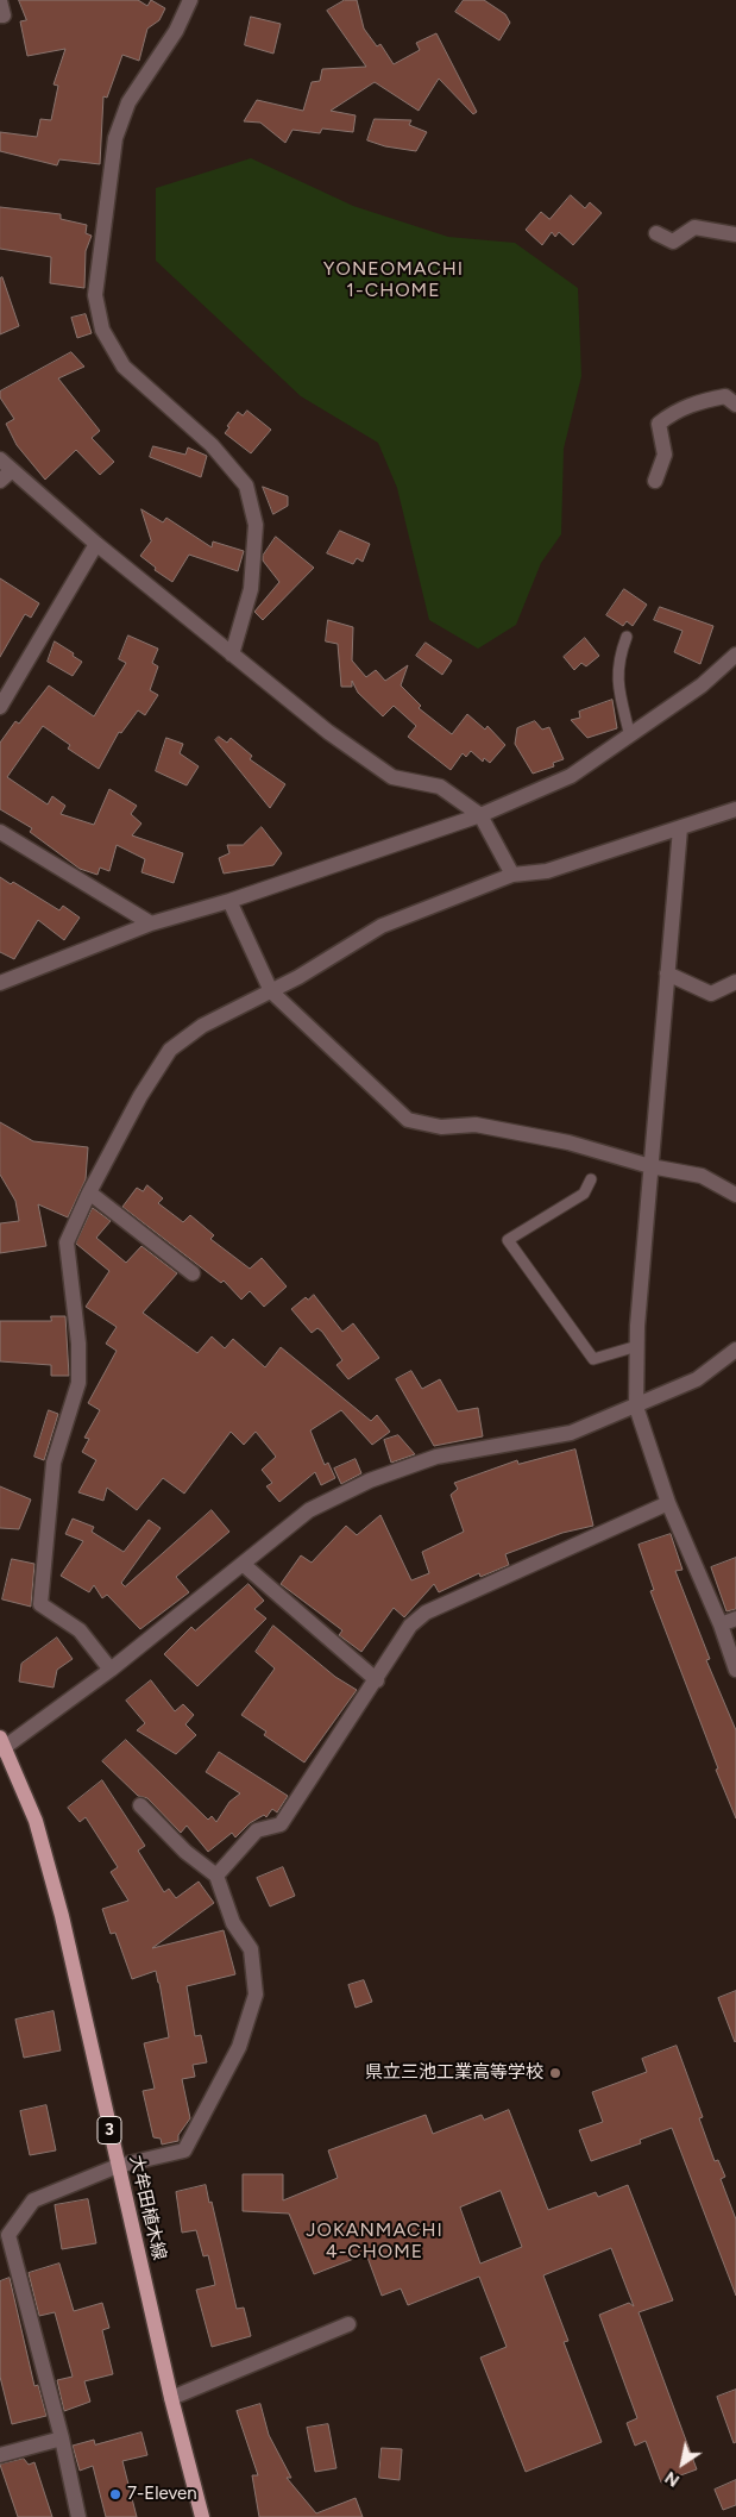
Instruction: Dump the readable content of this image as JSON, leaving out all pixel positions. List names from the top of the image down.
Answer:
{
  "streets": {
    "main road": ["3", "大牟田植木線"]
  },
  "districts": ["YONEOMACHI 1-CHOME", "JOKANMACHI 4-CHOME"],
  "places": ["県立三池工業高等学校", "7-Eleven"],
  "north": "bottom left"
}
